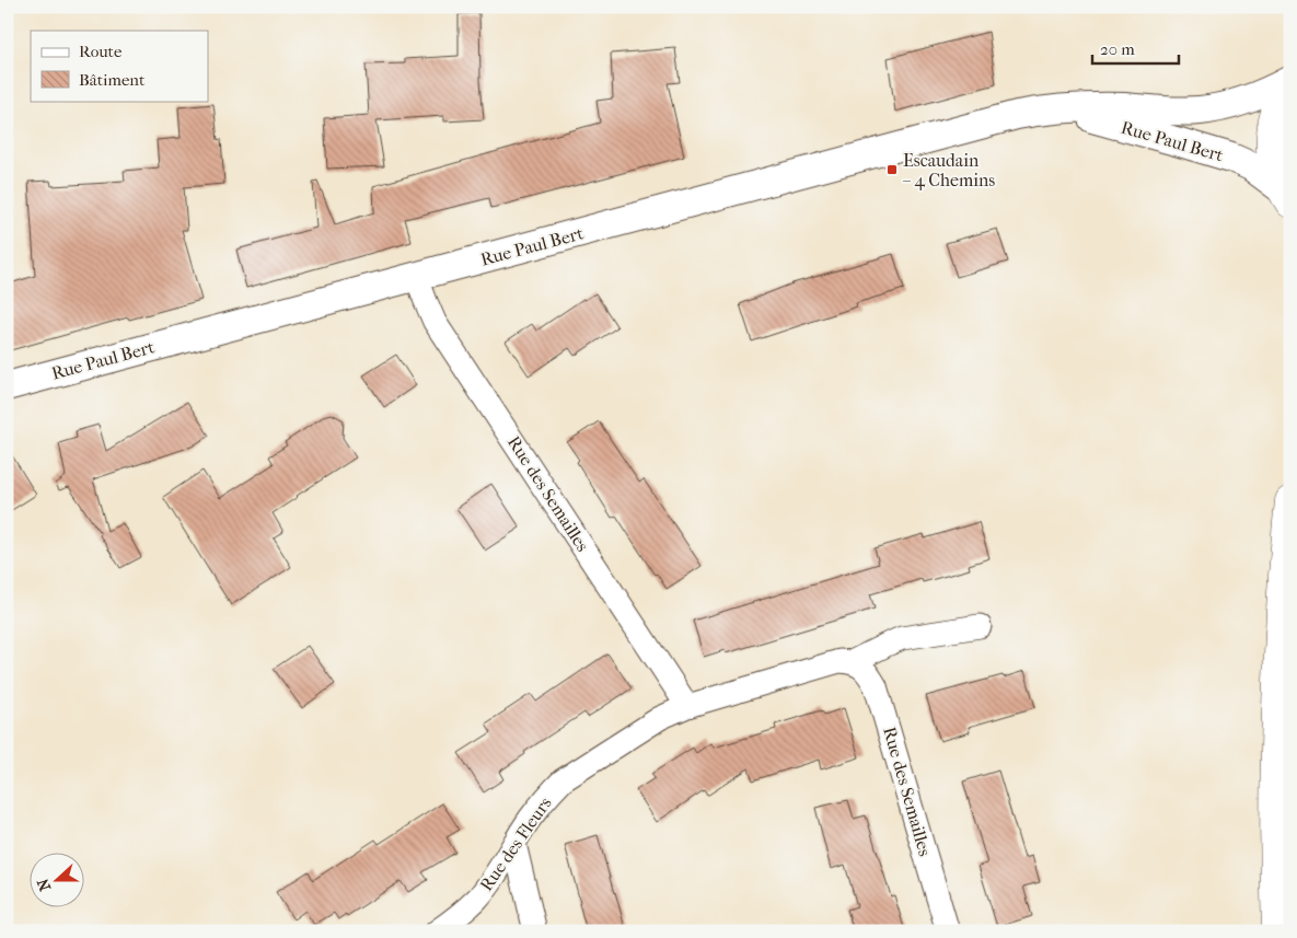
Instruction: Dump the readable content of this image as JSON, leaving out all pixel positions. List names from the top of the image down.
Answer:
{
  "streets": {
    "street": ["Rue Paul Bert", "Rue des Semailles", "Rue des Fleurs"]
  },
  "crossings": [
    ["Rue Paul Bert", "Rue des Semailles"],
    ["Rue des Semailles", "Rue des Fleurs"]
  ],
  "places": {
    "transit": ["Escaudain – 4 Chemins"]
  },
  "legend": ["Route", "Bâtiment"],
  "scale_bar": "20 m",
  "north": "left"
}
